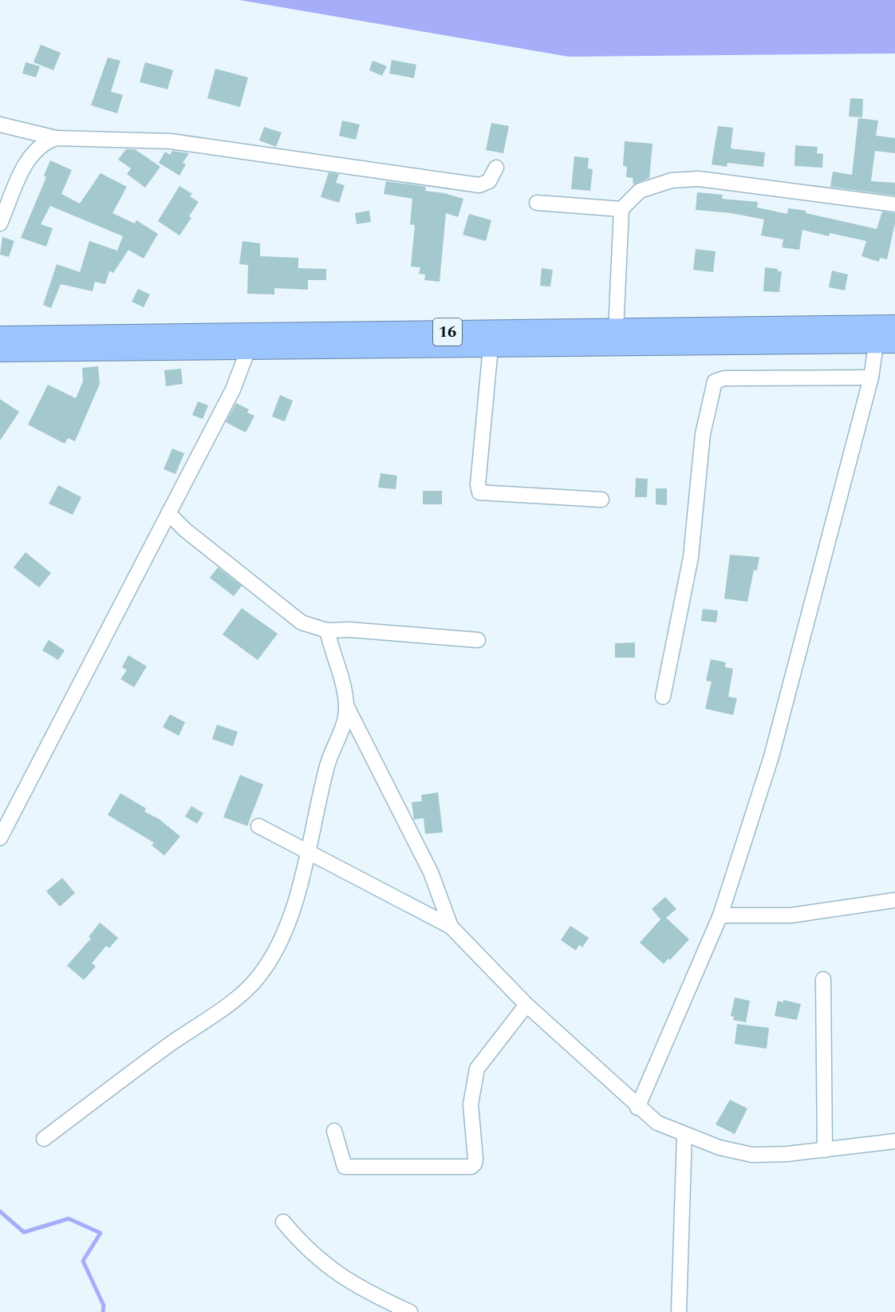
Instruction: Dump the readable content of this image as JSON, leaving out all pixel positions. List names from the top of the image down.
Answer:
{
  "streets": {
    "highway": ["16"]
  }
}
